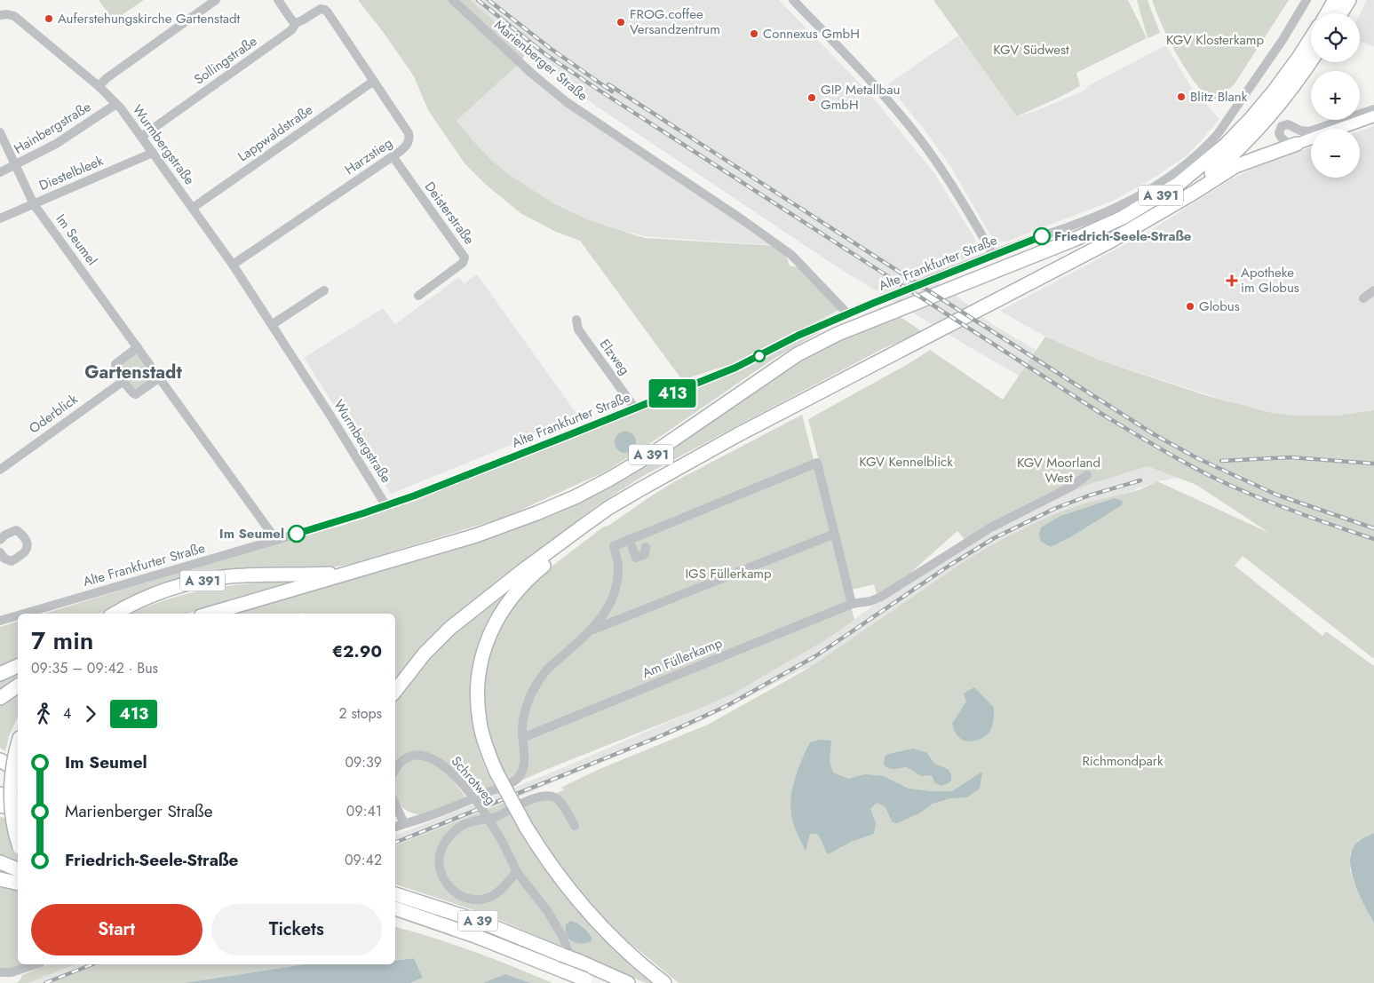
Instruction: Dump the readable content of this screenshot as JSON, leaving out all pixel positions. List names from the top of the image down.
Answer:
{
  "streets": {
    "highway": ["A 391", "A 39"],
    "street": [
      "Sollingstraße",
      "Marienberger Straße",
      "Hainbergstraße",
      "Lappwaldstraße",
      "Wurmbergstraße",
      "Harzstieg",
      "Diestelbleek",
      "Deisterstraße",
      "Im Seumel",
      "Alte Frankfurter Straße",
      "Elzweg",
      "Oderblick",
      "Am Füllerkamp",
      "Schrotweg"
    ]
  },
  "crossings": [
    ["Sollingstraße", "Wurmbergstraße"],
    ["Sollingstraße", "Harzstieg"],
    ["Marienberger Straße", "Alte Frankfurter Straße"],
    ["Hainbergstraße", "Wurmbergstraße"],
    ["Hainbergstraße", "Im Seumel"],
    ["Lappwaldstraße", "Wurmbergstraße"],
    ["Lappwaldstraße", "Harzstieg"],
    ["Wurmbergstraße", "Harzstieg"],
    ["Wurmbergstraße", "Diestelbleek"],
    ["Wurmbergstraße", "Alte Frankfurter Straße"],
    ["Harzstieg", "Deisterstraße"],
    ["Diestelbleek", "Im Seumel"],
    ["Im Seumel", "Alte Frankfurter Straße"],
    ["Alte Frankfurter Straße", "Elzweg"],
    ["Schrotweg", "A 39"]
  ],
  "districts": ["Gartenstadt"],
  "parks": [
    "KGV Klosterkamp",
    "KGV Südwest",
    "KGV Kennelblick",
    "KGV Moorland West",
    "IGS Füllerkamp",
    "Richmondpark"
  ],
  "places": {
    "other": [
      "Auferstehungskirche Gartenstadt",
      "FROG.coffee Versandzentrum",
      "Connexus GmbH",
      "Blitz Blank",
      "GIP Metallbau GmbH",
      "Friedrich-Seele-Straße",
      "Globus",
      "Im Seumel"
    ],
    "health": ["Apotheke im Globus"]
  },
  "lines": ["bus line 413"],
  "page": {
    "on_map": "413",
    "map_buttons": ["+", "−"],
    "heading": ["7 min", "09:35 – 09:42 · Bus", "€2.90"],
    "legs": ["4", "413", "2 stops"],
    "list": [
      {
        "name": "Im Seumel",
        "value": "09:39"
      },
      {
        "name": "Marienberger Straße",
        "value": "09:41"
      },
      {
        "name": "Friedrich-Seele-Straße",
        "value": "09:42"
      }
    ],
    "buttons": ["Start", "Tickets"]
  }
}
